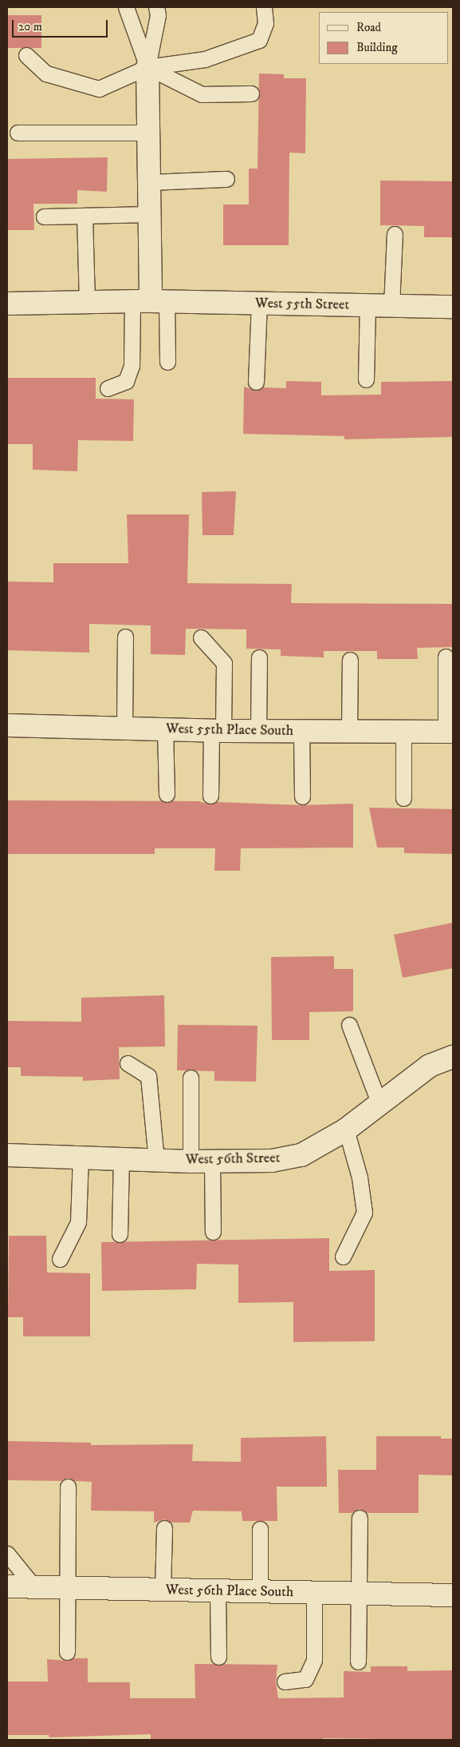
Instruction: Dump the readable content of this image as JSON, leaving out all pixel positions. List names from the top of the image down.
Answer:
{
  "streets": {
    "street": [
      "West 55th Street",
      "West 55th Place South",
      "West 56th Street",
      "West 56th Place South"
    ]
  },
  "legend": ["Road", "Building"],
  "scale_bar": "20 m"
}
